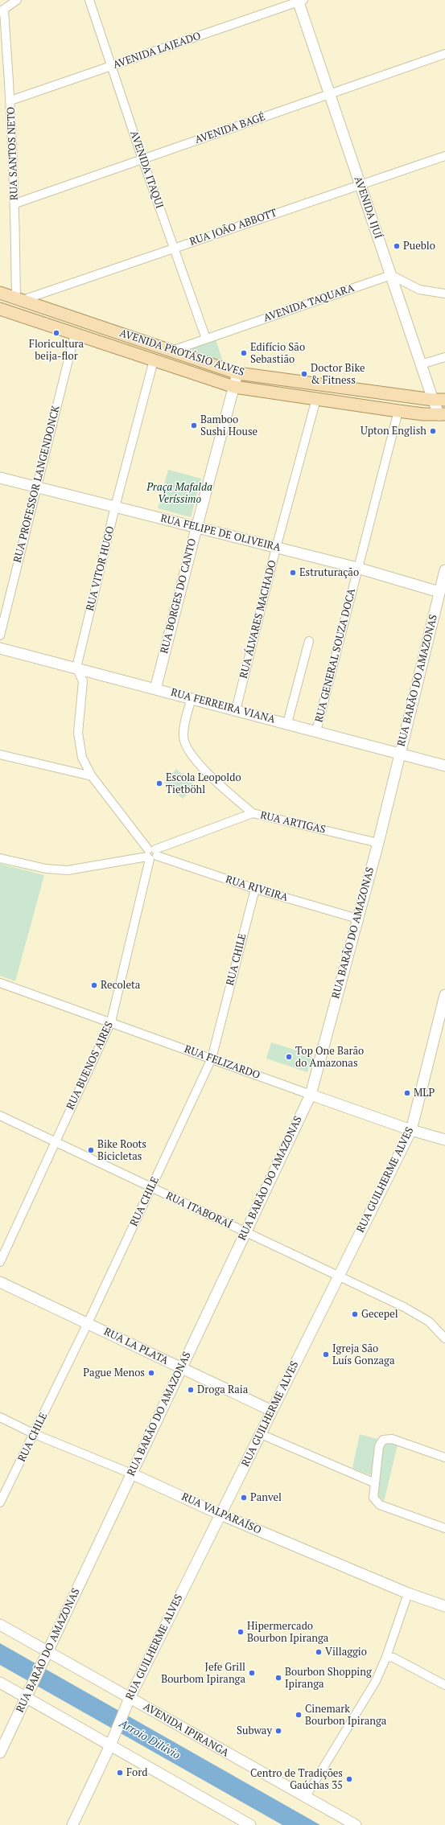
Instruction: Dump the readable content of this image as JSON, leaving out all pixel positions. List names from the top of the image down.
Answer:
{
  "streets": {
    "main road": ["AVENIDA PROTÁSIO ALVES"],
    "street": [
      "AVENIDA LAJEADO",
      "AVENIDA BAGÉ",
      "RUA SANTOS NETO",
      "AVENIDA ITAQUI",
      "AVENIDA IJUÍ",
      "RUA JOÃO ABBOTT",
      "AVENIDA TAQUARA",
      "RUA PROFESSOR LANGENDONCK",
      "RUA FELIPE DE OLIVEIRA",
      "RUA VITOR HUGO",
      "RUA BORGES DO CANTO",
      "RUA ÁLVARES MACHADO",
      "RUA GENERAL SOUZA DOCA",
      "RUA BARÃO DO AMAZONAS",
      "RUA FERREIRA VIANA",
      "RUA ARTIGAS",
      "RUA RIVEIRA",
      "RUA CHILE",
      "RUA FELIZARDO",
      "RUA BUENOS AIRES",
      "RUA GUILHERME ALVES",
      "RUA ITABORAÍ",
      "RUA LA PLATA",
      "RUA VALPARAÍSO",
      "AVENIDA IPIRANGA"
    ]
  },
  "crossings": [
    ["AVENIDA LAJEADO", "RUA SANTOS NETO"],
    ["AVENIDA LAJEADO", "AVENIDA ITAQUI"],
    ["AVENIDA LAJEADO", "AVENIDA IJUÍ"],
    ["AVENIDA BAGÉ", "RUA SANTOS NETO"],
    ["AVENIDA BAGÉ", "AVENIDA ITAQUI"],
    ["AVENIDA BAGÉ", "AVENIDA IJUÍ"],
    ["RUA SANTOS NETO", "RUA JOÃO ABBOTT"],
    ["RUA SANTOS NETO", "AVENIDA PROTÁSIO ALVES"],
    ["AVENIDA ITAQUI", "RUA JOÃO ABBOTT"],
    ["AVENIDA ITAQUI", "AVENIDA TAQUARA"],
    ["AVENIDA IJUÍ", "RUA JOÃO ABBOTT"],
    ["AVENIDA IJUÍ", "AVENIDA TAQUARA"],
    ["AVENIDA IJUÍ", "AVENIDA PROTÁSIO ALVES"],
    ["RUA JOÃO ABBOTT", "AVENIDA PROTÁSIO ALVES"],
    ["AVENIDA TAQUARA", "AVENIDA PROTÁSIO ALVES"],
    ["AVENIDA PROTÁSIO ALVES", "RUA PROFESSOR LANGENDONCK"],
    ["AVENIDA PROTÁSIO ALVES", "RUA VITOR HUGO"],
    ["AVENIDA PROTÁSIO ALVES", "RUA BORGES DO CANTO"],
    ["AVENIDA PROTÁSIO ALVES", "RUA ÁLVARES MACHADO"],
    ["AVENIDA PROTÁSIO ALVES", "RUA GENERAL SOUZA DOCA"],
    ["RUA PROFESSOR LANGENDONCK", "RUA FELIPE DE OLIVEIRA"],
    ["RUA FELIPE DE OLIVEIRA", "RUA VITOR HUGO"],
    ["RUA FELIPE DE OLIVEIRA", "RUA BORGES DO CANTO"],
    ["RUA FELIPE DE OLIVEIRA", "RUA ÁLVARES MACHADO"],
    ["RUA FELIPE DE OLIVEIRA", "RUA GENERAL SOUZA DOCA"],
    ["RUA FELIPE DE OLIVEIRA", "RUA BARÃO DO AMAZONAS"],
    ["RUA VITOR HUGO", "RUA FERREIRA VIANA"],
    ["RUA BORGES DO CANTO", "RUA FERREIRA VIANA"],
    ["RUA ÁLVARES MACHADO", "RUA FERREIRA VIANA"],
    ["RUA GENERAL SOUZA DOCA", "RUA FERREIRA VIANA"],
    ["RUA BARÃO DO AMAZONAS", "RUA FERREIRA VIANA"],
    ["RUA BARÃO DO AMAZONAS", "RUA ARTIGAS"],
    ["RUA BARÃO DO AMAZONAS", "RUA RIVEIRA"],
    ["RUA BARÃO DO AMAZONAS", "RUA FELIZARDO"],
    ["RUA BARÃO DO AMAZONAS", "RUA ITABORAÍ"],
    ["RUA BARÃO DO AMAZONAS", "RUA LA PLATA"],
    ["RUA BARÃO DO AMAZONAS", "RUA VALPARAÍSO"],
    ["RUA BARÃO DO AMAZONAS", "AVENIDA IPIRANGA"],
    ["RUA ARTIGAS", "RUA RIVEIRA"],
    ["RUA ARTIGAS", "RUA BUENOS AIRES"],
    ["RUA RIVEIRA", "RUA CHILE"],
    ["RUA RIVEIRA", "RUA BUENOS AIRES"],
    ["RUA CHILE", "RUA FELIZARDO"],
    ["RUA CHILE", "RUA ITABORAÍ"],
    ["RUA CHILE", "RUA LA PLATA"],
    ["RUA CHILE", "RUA VALPARAÍSO"],
    ["RUA FELIZARDO", "RUA BUENOS AIRES"],
    ["RUA FELIZARDO", "RUA GUILHERME ALVES"],
    ["RUA BUENOS AIRES", "RUA ITABORAÍ"],
    ["RUA GUILHERME ALVES", "RUA ITABORAÍ"],
    ["RUA GUILHERME ALVES", "RUA LA PLATA"],
    ["RUA GUILHERME ALVES", "RUA VALPARAÍSO"],
    ["RUA GUILHERME ALVES", "AVENIDA IPIRANGA"]
  ],
  "water": ["Arroio Dilúvio"],
  "parks": ["Praça Mafalda Veríssimo"],
  "places": [
    "Pueblo",
    "Floricultura beija-flor",
    "Edifício São Sebastião",
    "Doctor Bike & Fitness",
    "Bamboo Sushi House",
    "Upton English",
    "Estruturação",
    "Escola Leopoldo Tietböhl",
    "Recoleta",
    "Top One Barão do Amazonas",
    "MLP",
    "Bike Roots Bicicletas",
    "Gecepel",
    "Igreja São Luís Gonzaga",
    "Pague Menos",
    "Droga Raia",
    "Panvel",
    "Hipermercado Bourbon Ipiranga",
    "Villaggio",
    "Jefe Grill Bourbom Ipiranga",
    "Bourbon Shopping Ipiranga",
    "Cinemark Bourbon Ipiranga",
    "Subway",
    "Ford",
    "Centro de Tradições Gaúchas 35"
  ]
}
